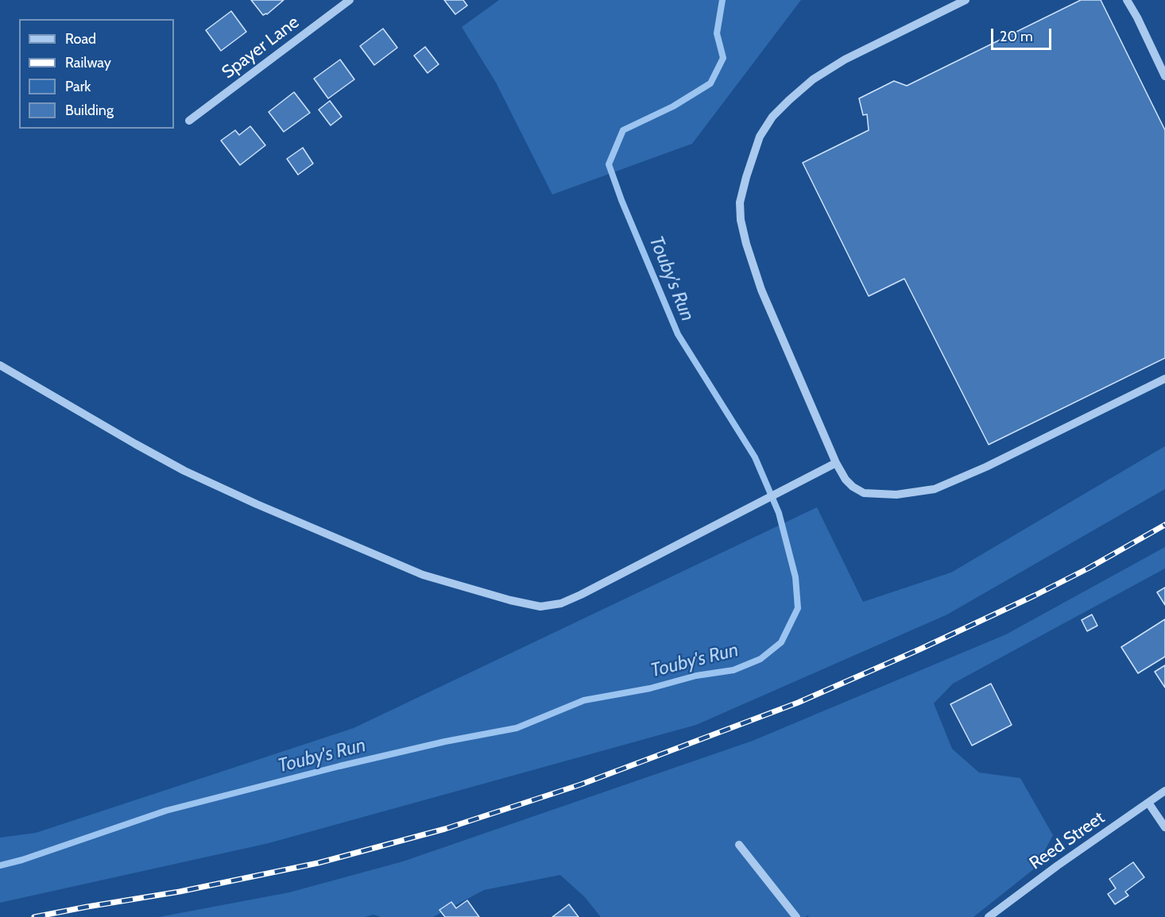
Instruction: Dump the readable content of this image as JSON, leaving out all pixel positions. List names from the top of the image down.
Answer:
{
  "streets": {
    "street": ["Spayer Lane", "Reed Street"]
  },
  "water": ["Touby's Run"],
  "legend": [
    "Road",
    "Railway",
    "Park",
    "Building"
  ],
  "scale_bar": "20 m"
}
